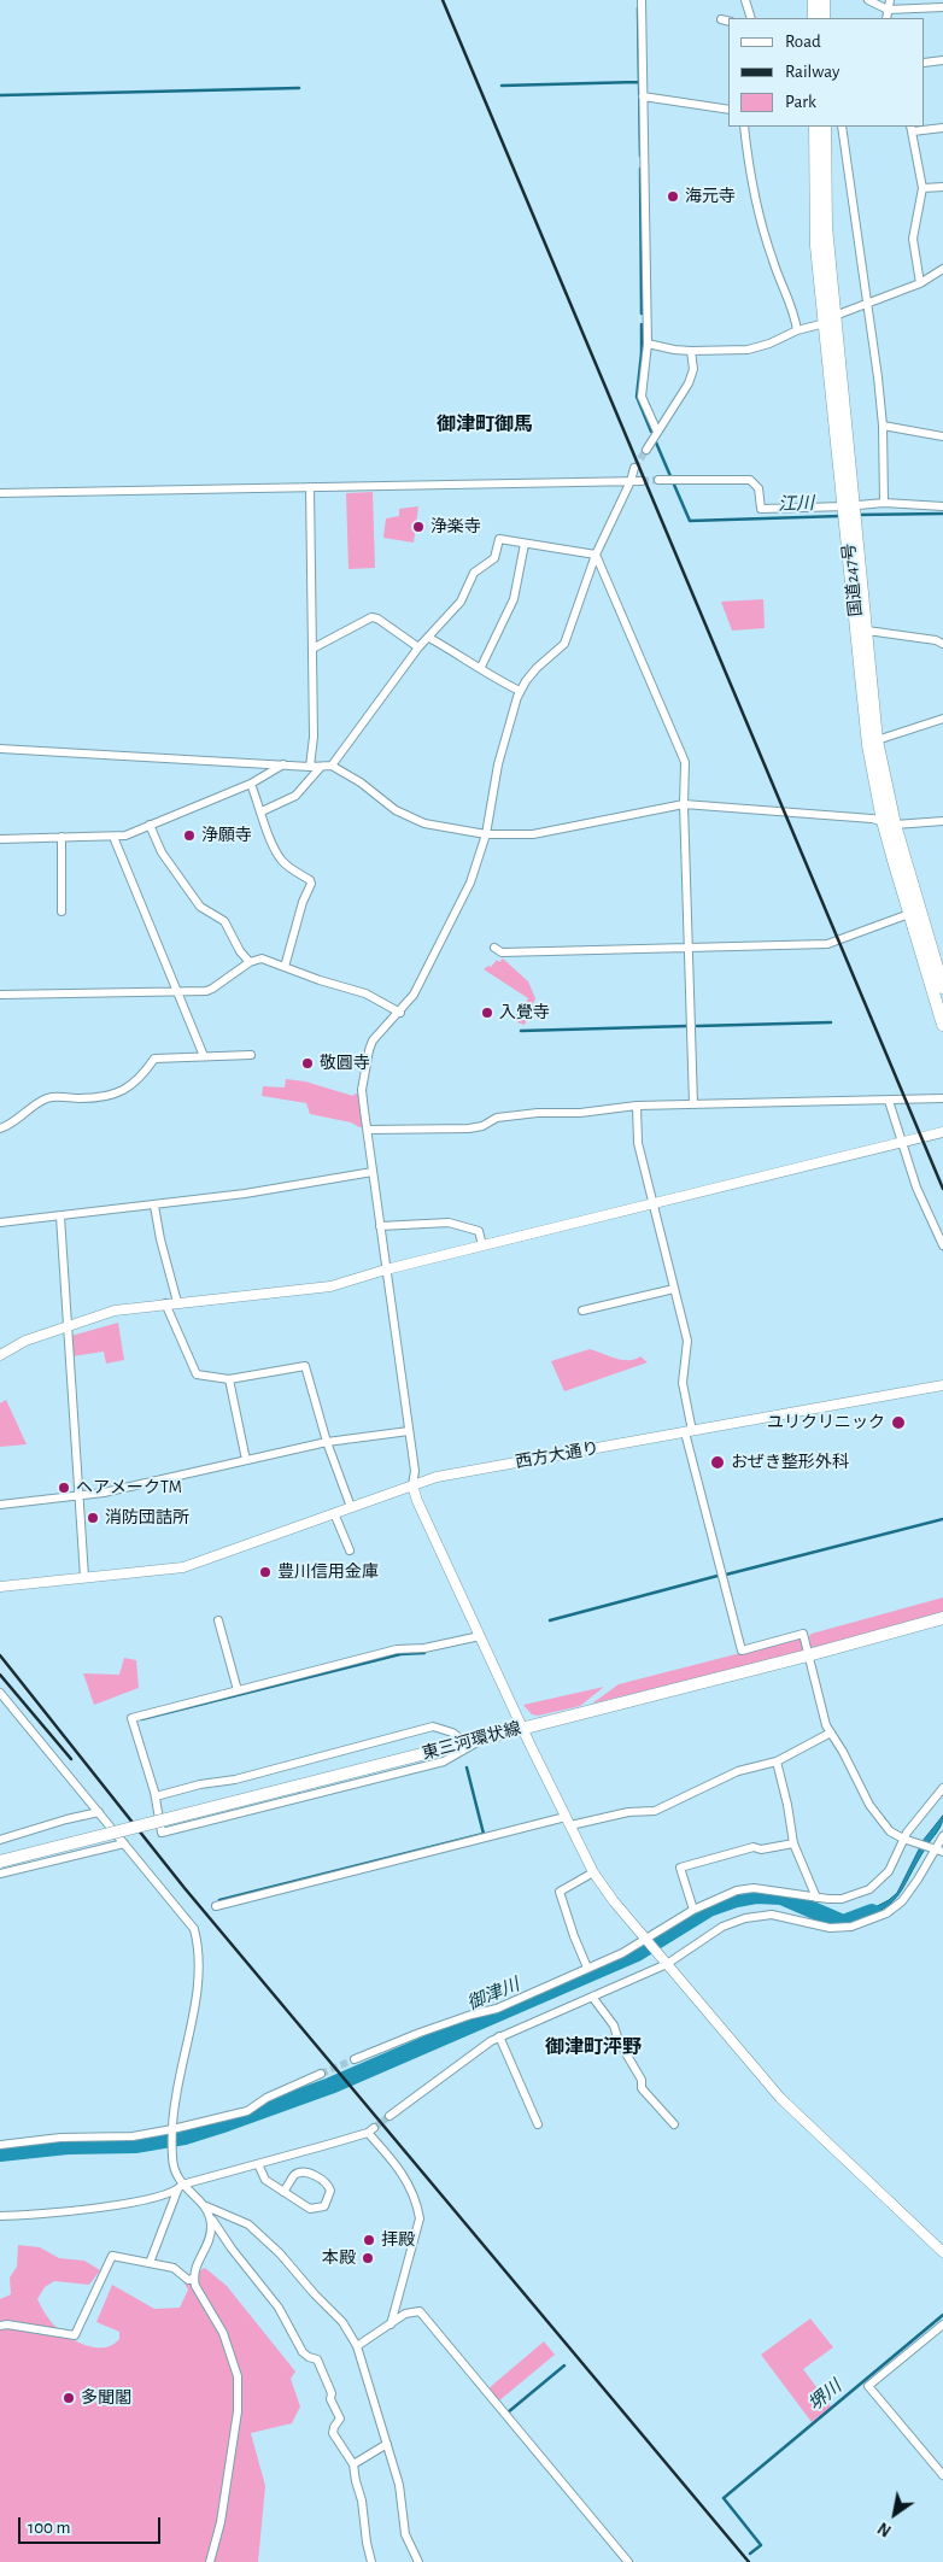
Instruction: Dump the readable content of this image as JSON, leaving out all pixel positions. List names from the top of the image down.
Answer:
{
  "streets": {
    "main road": ["国道247号", "東三河環状線"],
    "street": ["西方大通り"]
  },
  "districts": ["御津町御馬", "御津町泙野"],
  "water": ["江川", "御津川", "堺川"],
  "places": [
    "海元寺",
    "浄楽寺",
    "浄願寺",
    "入覺寺",
    "敬圓寺",
    "ユリクリニック",
    "おぜき整形外科",
    "ヘアメークTM",
    "消防団詰所",
    "豊川信用金庫",
    "拝殿",
    "本殿",
    "多聞閣"
  ],
  "legend": ["Road", "Railway", "Park"],
  "scale_bar": "100 m",
  "north": "bottom left"
}
